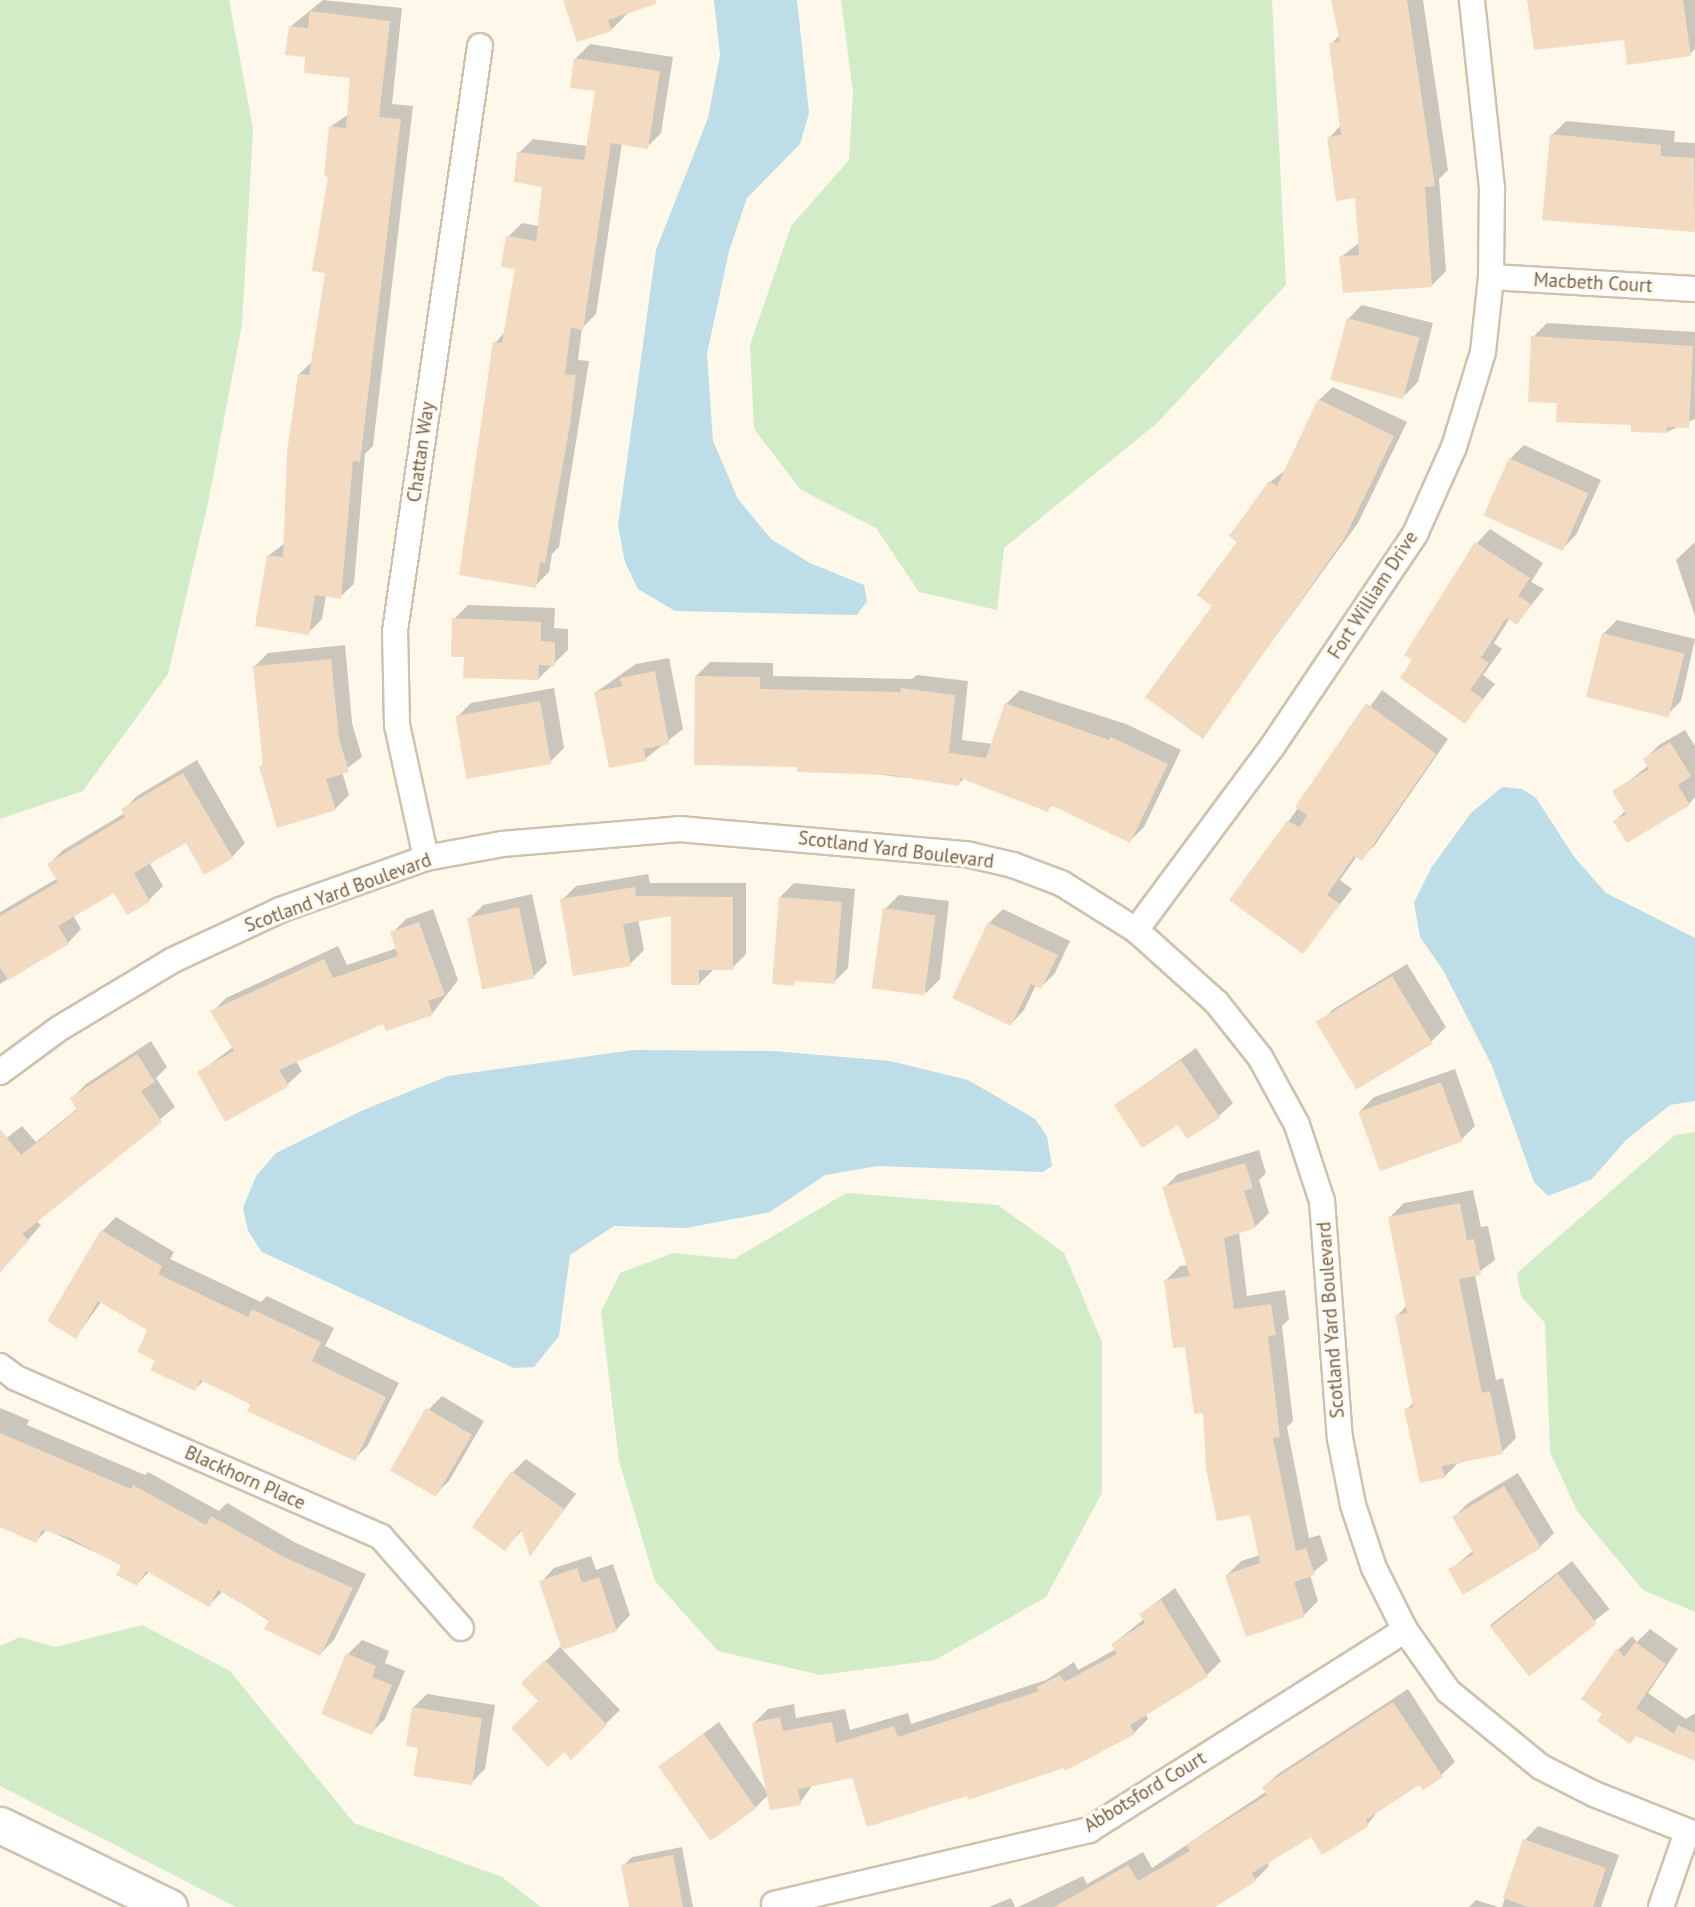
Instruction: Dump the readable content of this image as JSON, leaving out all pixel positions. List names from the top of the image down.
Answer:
{
  "streets": {
    "street": [
      "Macbeth Court",
      "Chattan Way",
      "Fort William Drive",
      "Scotland Yard Boulevard",
      "Blackhorn Place",
      "Abbotsford Court"
    ]
  },
  "crossings": [
    ["Macbeth Court", "Fort William Drive"],
    ["Chattan Way", "Scotland Yard Boulevard"],
    ["Fort William Drive", "Scotland Yard Boulevard"],
    ["Scotland Yard Boulevard", "Abbotsford Court"]
  ]
}
